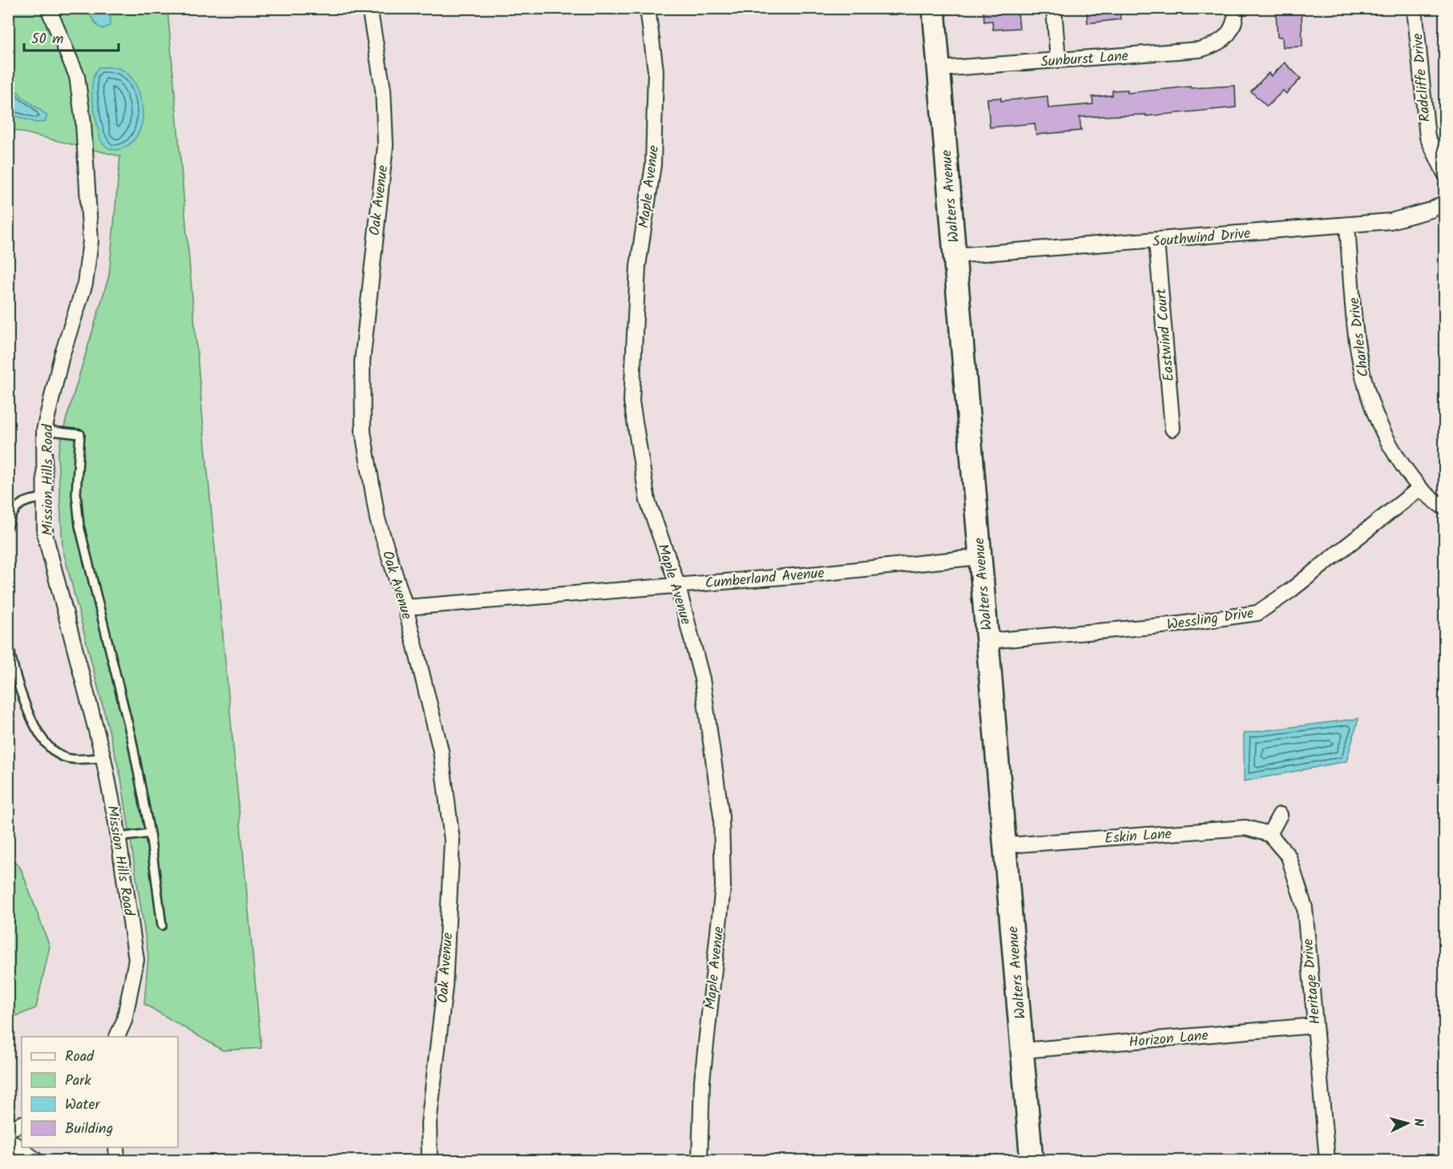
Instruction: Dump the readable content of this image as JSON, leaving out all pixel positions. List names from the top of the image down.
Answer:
{
  "streets": {
    "main road": ["Walters Avenue"],
    "street": [
      "Sunburst Lane",
      "Radcliffe Drive",
      "Maple Avenue",
      "Oak Avenue",
      "Southwind Drive",
      "Eastwind Court",
      "Charles Drive",
      "Mission Hills Road",
      "Cumberland Avenue",
      "Wessling Drive",
      "Eskin Lane",
      "Heritage Drive",
      "Horizon Lane"
    ]
  },
  "crossings": [
    ["Sunburst Lane", "Walters Avenue"],
    ["Maple Avenue", "Cumberland Avenue"],
    ["Walters Avenue", "Southwind Drive"],
    ["Walters Avenue", "Cumberland Avenue"],
    ["Walters Avenue", "Wessling Drive"],
    ["Walters Avenue", "Eskin Lane"],
    ["Walters Avenue", "Horizon Lane"],
    ["Oak Avenue", "Cumberland Avenue"],
    ["Southwind Drive", "Eastwind Court"],
    ["Southwind Drive", "Charles Drive"],
    ["Charles Drive", "Wessling Drive"],
    ["Eskin Lane", "Heritage Drive"],
    ["Heritage Drive", "Horizon Lane"]
  ],
  "legend": [
    "Road",
    "Park",
    "Water",
    "Building"
  ],
  "scale_bar": "50 m",
  "north": "right"
}
